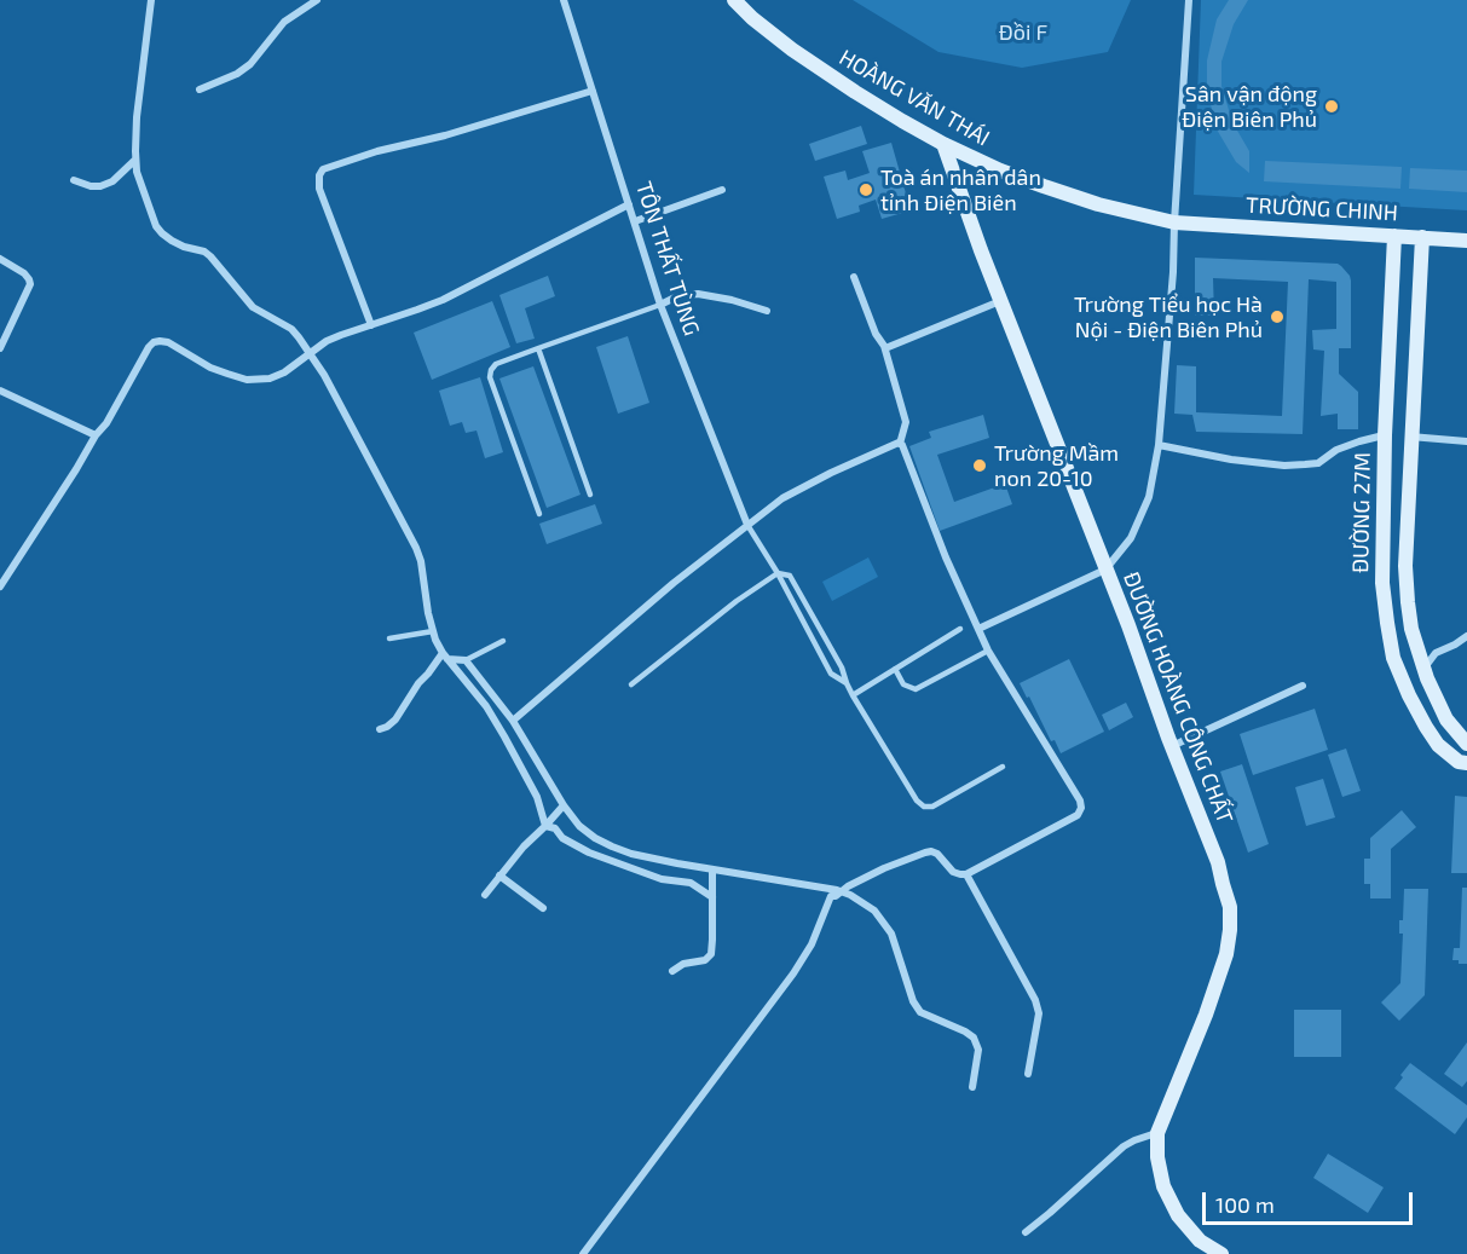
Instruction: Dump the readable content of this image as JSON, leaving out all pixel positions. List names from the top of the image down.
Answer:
{
  "streets": {
    "street": [
      "HOÀNG VĂN THÁI",
      "TRƯỜNG CHINH",
      "TÔN THẤT TÙNG",
      "ĐƯỜNG 27M",
      "ĐƯỜNG HOÀNG CÔNG CHẤT"
    ]
  },
  "crossings": [
    ["HOÀNG VĂN THÁI", "TRƯỜNG CHINH"],
    ["HOÀNG VĂN THÁI", "ĐƯỜNG HOÀNG CÔNG CHẤT"],
    ["TRƯỜNG CHINH", "ĐƯỜNG 27M"],
    ["TRƯỜNG CHINH", "ĐƯỜNG HOÀNG CÔNG CHẤT"]
  ],
  "parks": ["Đồi F"],
  "places": [
    "Sân vận động Điện Biên Phủ",
    "Toà án nhân dân tỉnh Điện Biên",
    "Trường Tiểu học Hà Nội - Điện Biên Phủ",
    "Trường Mầm non 20-10"
  ],
  "scale_bar": "100 m"
}
